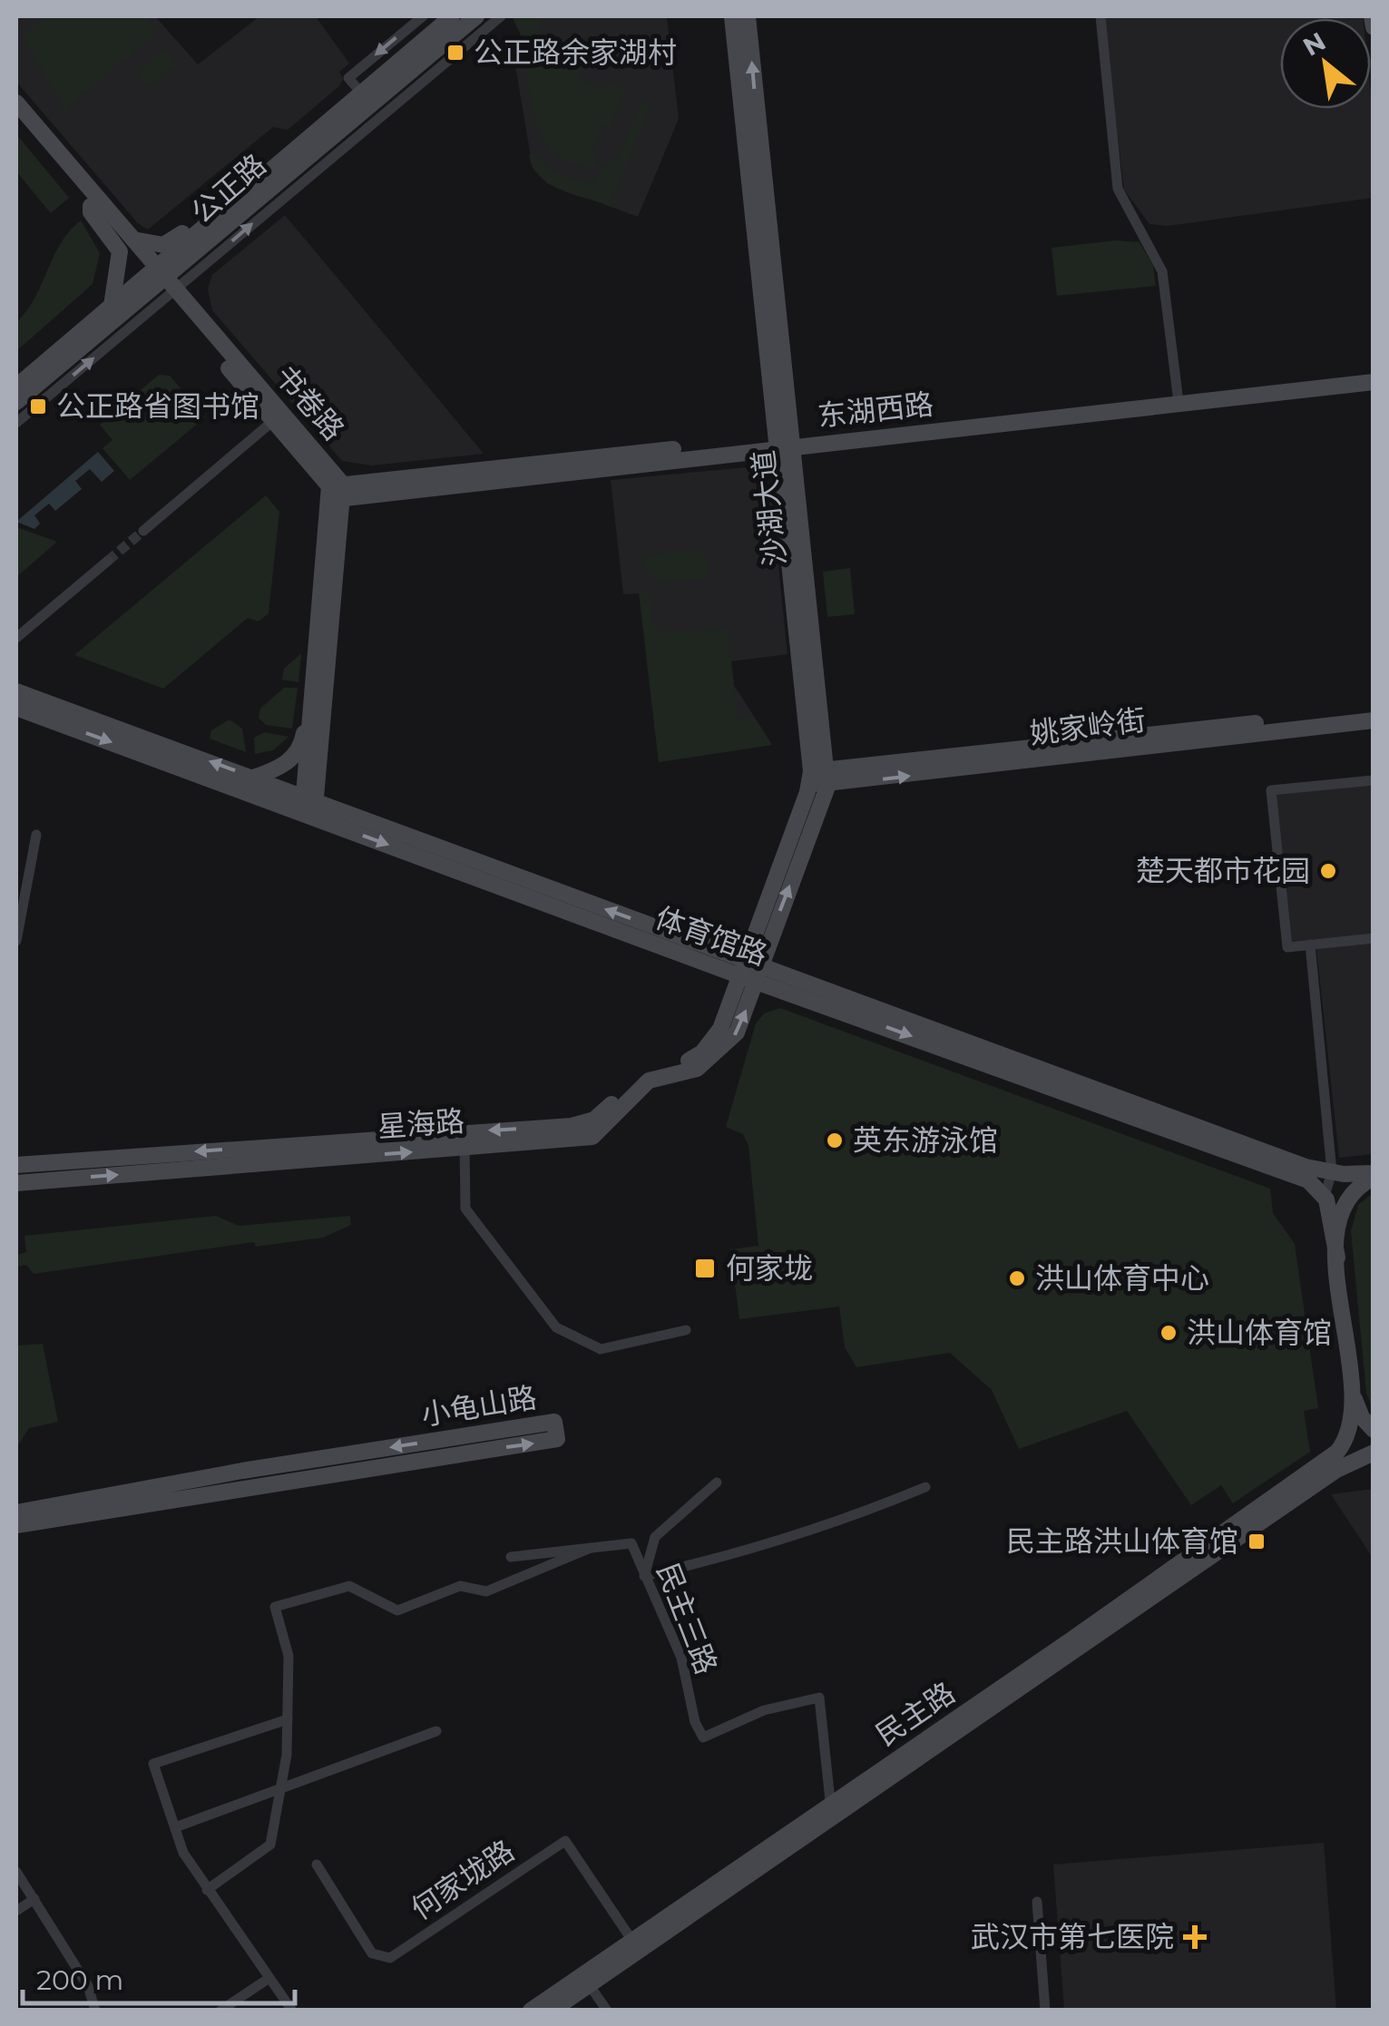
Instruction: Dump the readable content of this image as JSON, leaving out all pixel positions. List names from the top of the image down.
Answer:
{
  "streets": {
    "main road": [
      "公正路",
      "书卷路",
      "东湖西路",
      "沙湖大道",
      "姚家岭街",
      "体育馆路",
      "星海路",
      "小龟山路",
      "民主路"
    ],
    "street": ["民主三路", "何家垅路"]
  },
  "crossings": [
    ["公正路", "书卷路"],
    ["书卷路", "东湖西路"],
    ["东湖西路", "沙湖大道"],
    ["沙湖大道", "姚家岭街"],
    ["沙湖大道", "体育馆路"],
    ["沙湖大道", "星海路"],
    ["体育馆路", "星海路"],
    ["民主三路", "民主路"],
    ["民主路", "何家垅路"]
  ],
  "places": {
    "transit": [
      "公正路余家湖村",
      "公正路省图书馆",
      "何家垅",
      "民主路洪山体育馆"
    ],
    "other": [
      "楚天都市花园",
      "英东游泳馆",
      "洪山体育中心",
      "洪山体育馆"
    ],
    "health": ["武汉市第七医院"]
  },
  "scale_bar": "200 m",
  "north": "top left"
}
